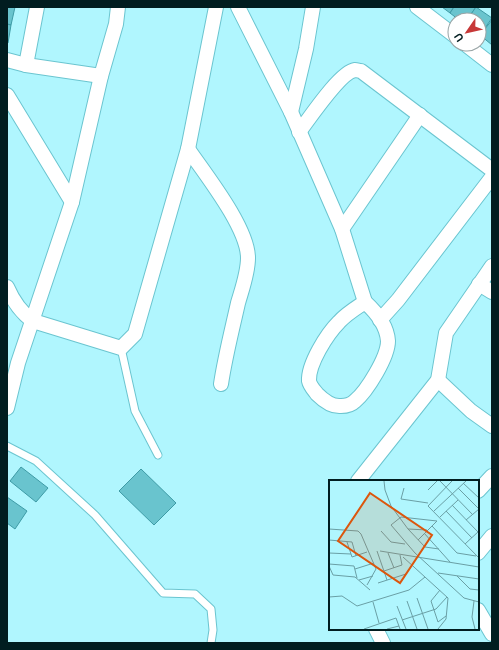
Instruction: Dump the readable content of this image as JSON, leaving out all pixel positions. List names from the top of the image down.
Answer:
{
  "north": "bottom left"
}
